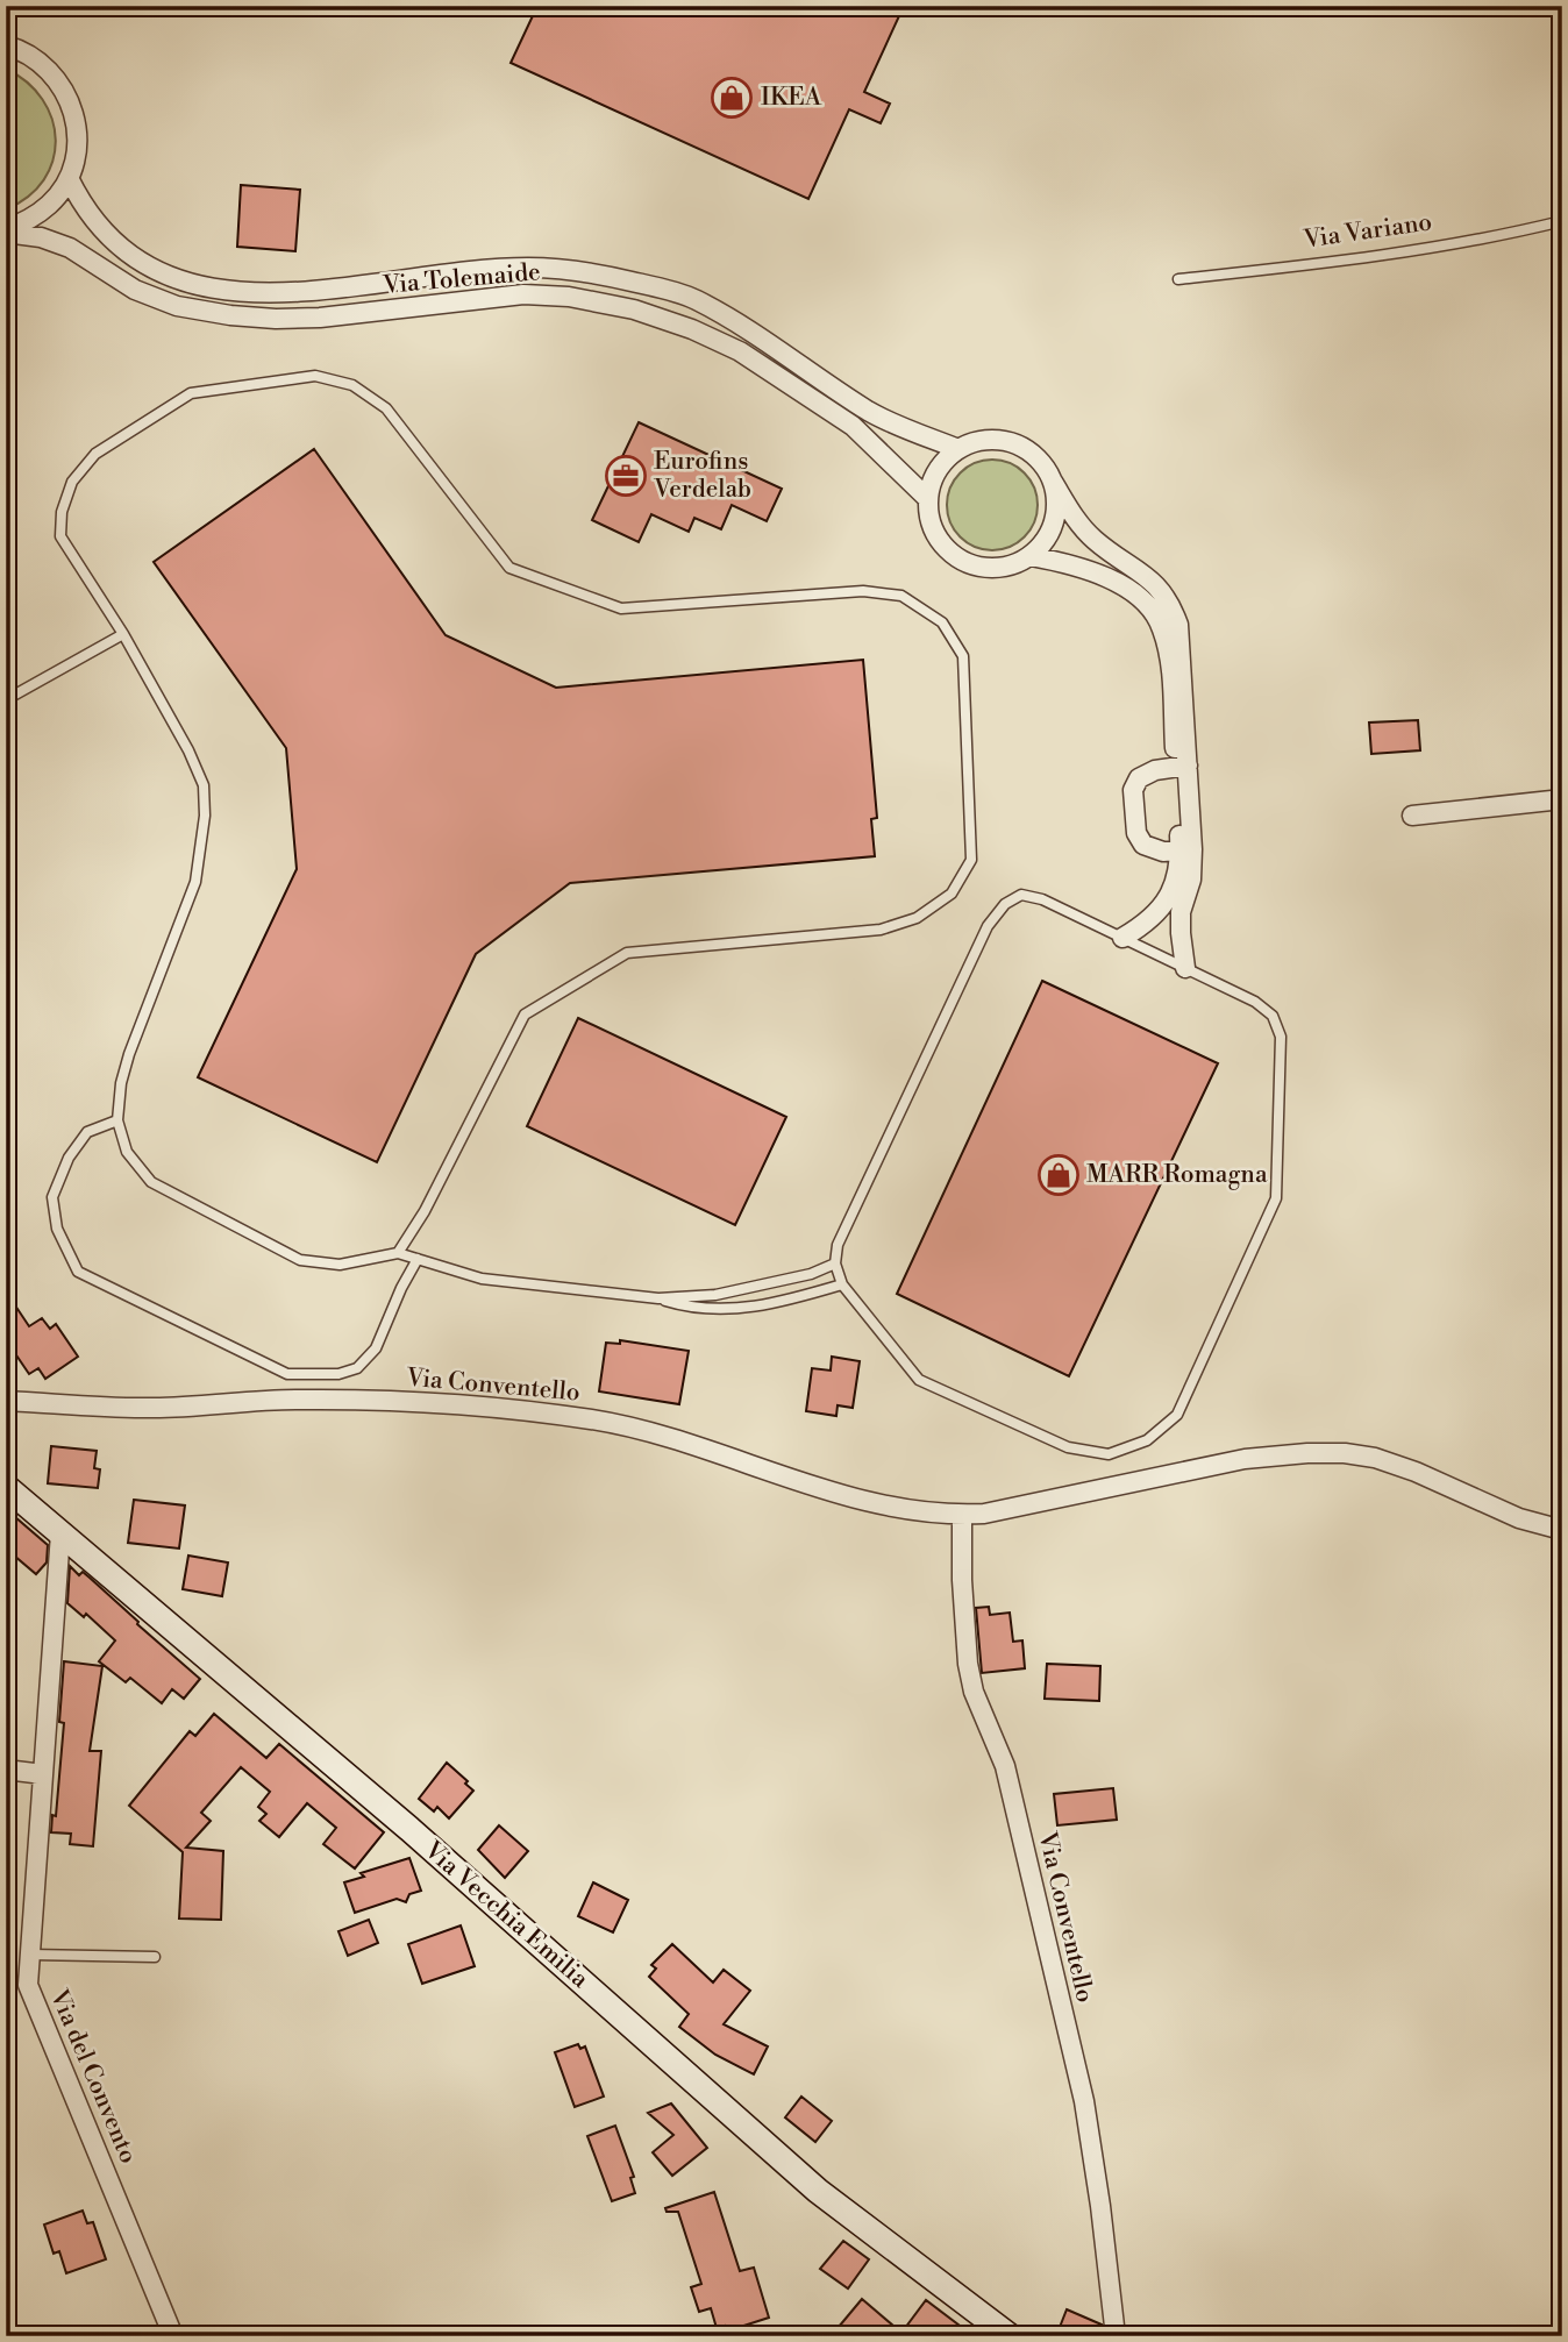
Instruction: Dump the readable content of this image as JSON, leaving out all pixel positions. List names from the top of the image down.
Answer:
{
  "streets": {
    "street": [
      "Via Tolemaide",
      "Via Conventello",
      "Via Vecchia Emilia",
      "Via del Convento"
    ],
    "lane": ["Via Variano"]
  },
  "crossings": [
    ["Via Vecchia Emilia", "Via del Convento"]
  ],
  "places": {
    "shop": ["IKEA", "MARR Romagna"],
    "office": ["Eurofins Verdelab"]
  }
}
